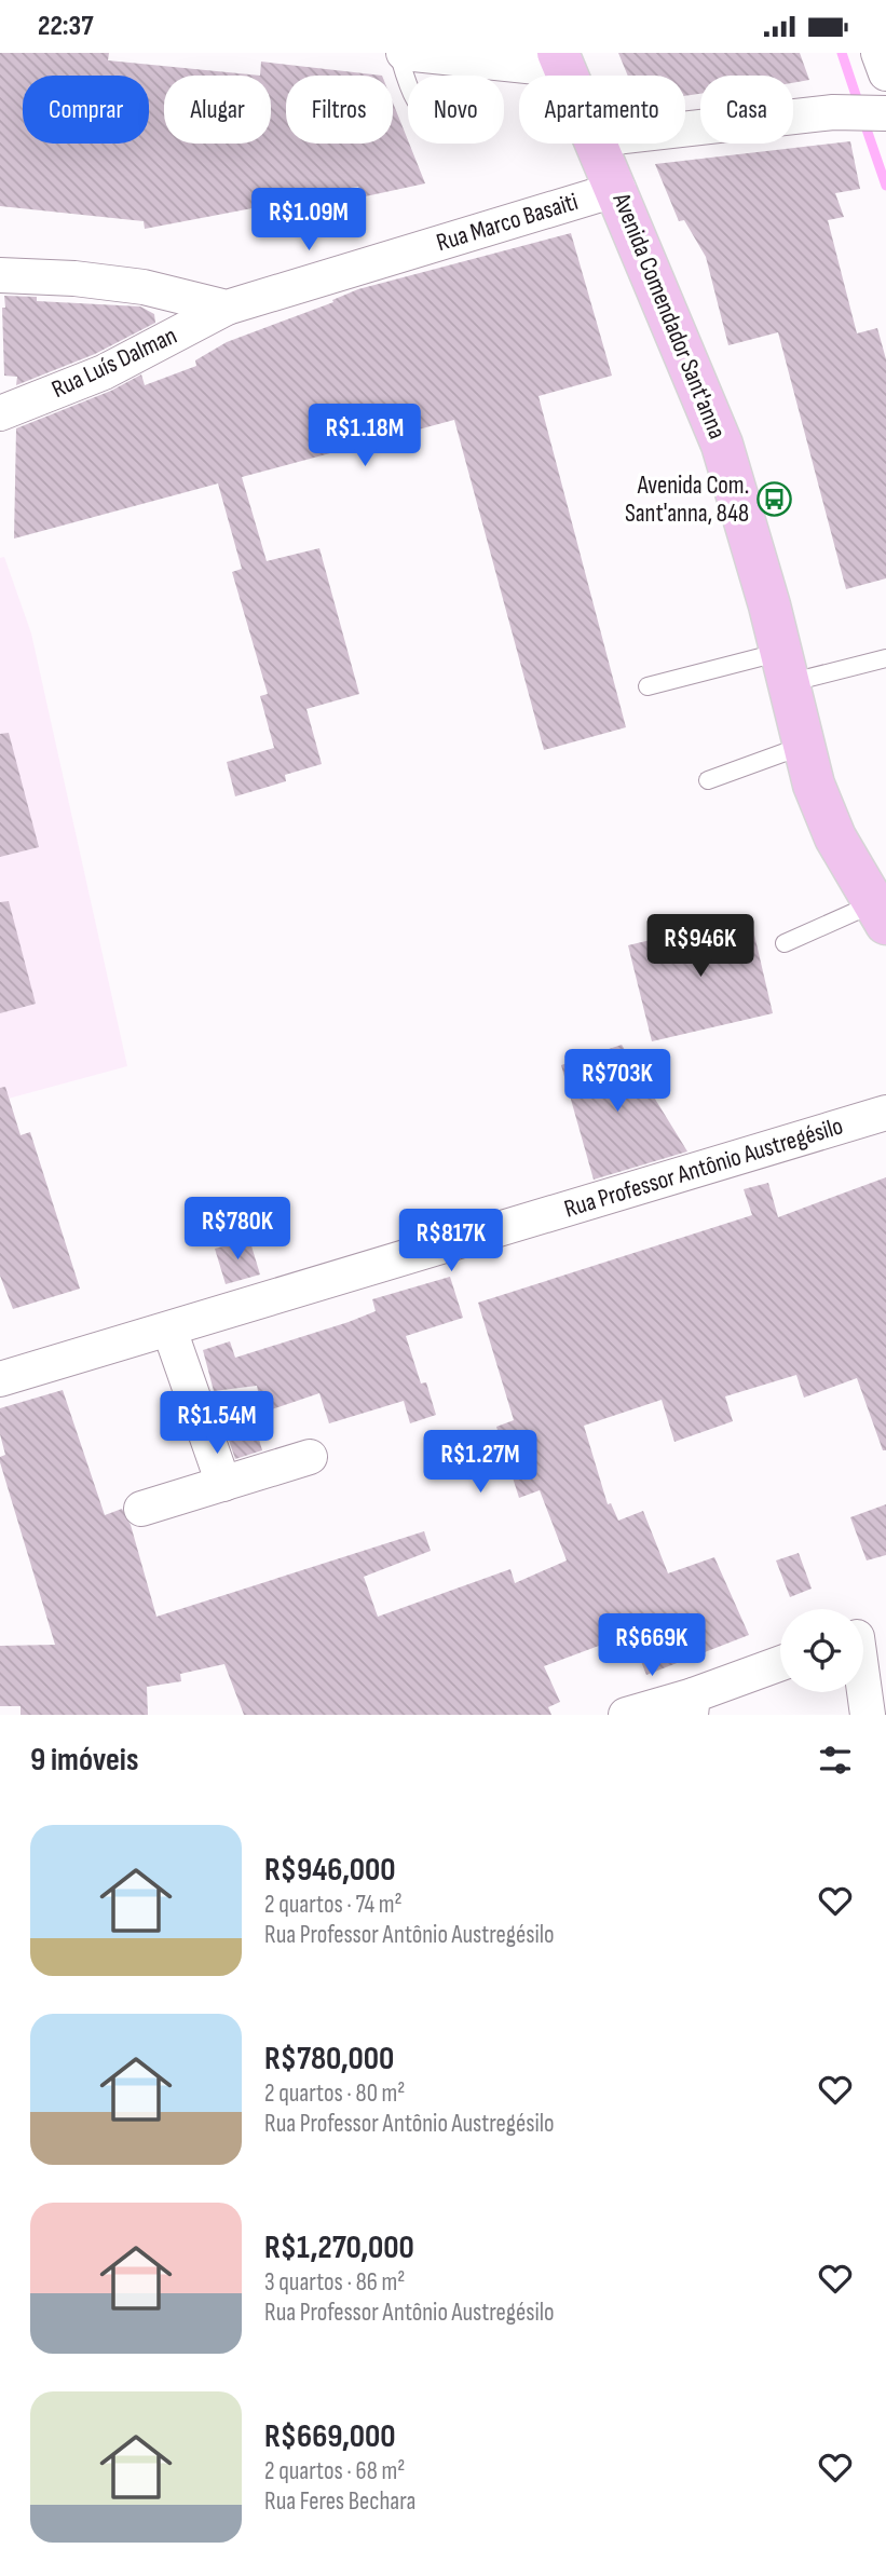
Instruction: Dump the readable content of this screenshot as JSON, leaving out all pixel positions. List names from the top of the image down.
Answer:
{
  "streets": {
    "main road": ["Avenida Comendador Sant'anna"],
    "street": ["Rua Marco Basaiti", "Rua Luís Dalman", "Rua Professor Antônio Austregésilo"]
  },
  "crossings": [
    ["Rua Marco Basaiti", "Avenida Comendador Sant'anna"],
    ["Rua Marco Basaiti", "Rua Luís Dalman"]
  ],
  "places": {
    "bus stop": ["Avenida Com. Sant'anna, 848"]
  },
  "page": {
    "status": "22:37",
    "chip": [
      "Comprar",
      "Alugar",
      "Filtros",
      "Novo",
      "Apartamento",
      "Casa"
    ],
    "price": [
      "R$1.09M",
      "R$1.18M",
      "R$946K",
      "R$703K",
      "R$780K",
      "R$817K",
      "R$1.54M",
      "R$1.27M",
      "R$669K"
    ],
    "heading": "9 imóveis",
    "list": [
      {
        "name": "R$946,000",
        "note": "2 quartos · 74 m² · Rua Professor Antônio Austregésilo"
      },
      {
        "name": "R$780,000",
        "note": "2 quartos · 80 m² · Rua Professor Antônio Austregésilo"
      },
      {
        "name": "R$1,270,000",
        "note": "3 quartos · 86 m² · Rua Professor Antônio Austregésilo"
      },
      {
        "name": "R$669,000",
        "note": "2 quartos · 68 m² · Rua Feres Bechara"
      }
    ]
  }
}
